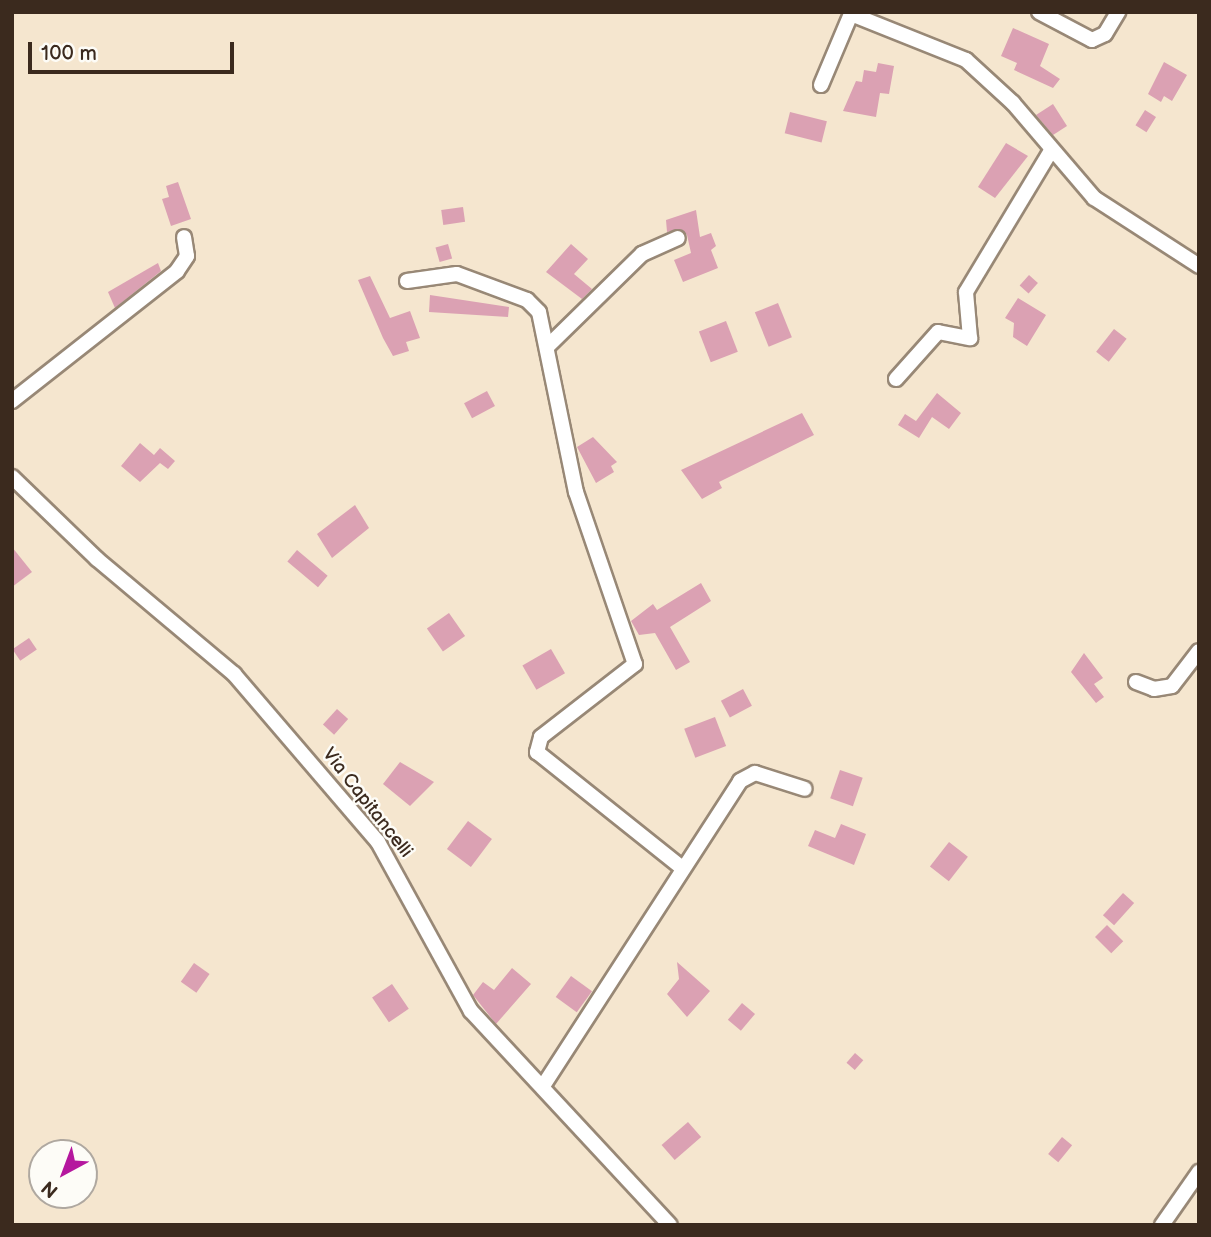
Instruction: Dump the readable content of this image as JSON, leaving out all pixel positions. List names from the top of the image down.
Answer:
{
  "streets": {
    "street": ["Via Capitancelli"]
  },
  "scale_bar": "100 m",
  "north": "bottom left"
}
